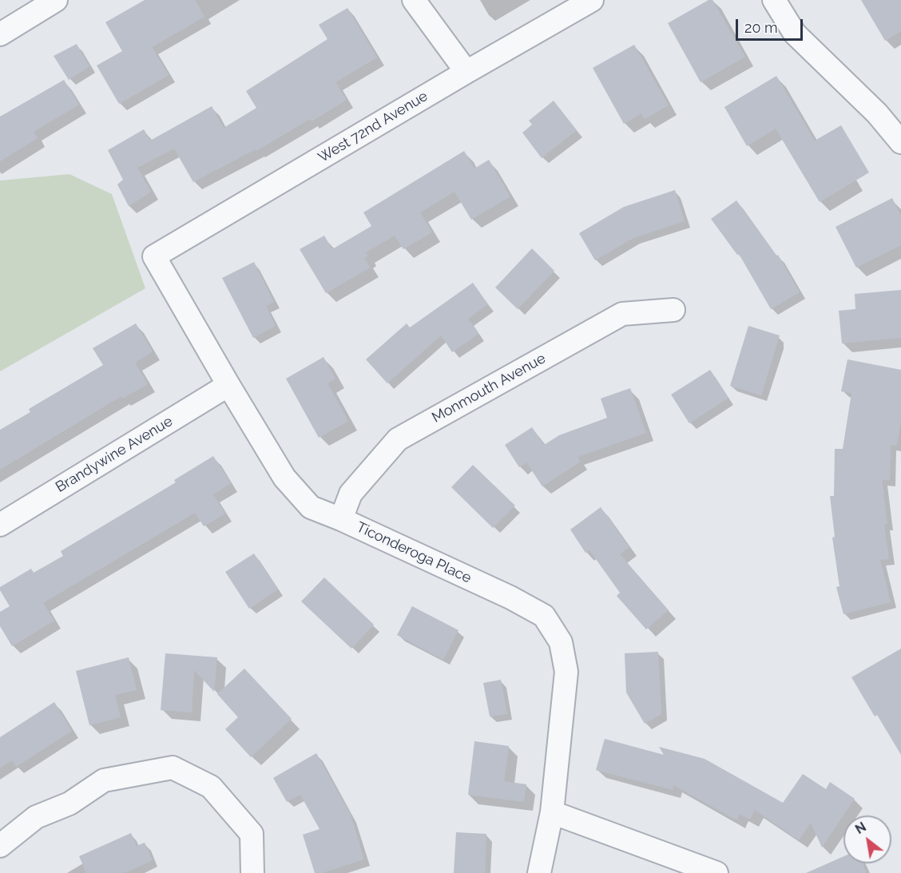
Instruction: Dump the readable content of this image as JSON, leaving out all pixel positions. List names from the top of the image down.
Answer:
{
  "streets": {
    "street": [
      "West 72nd Avenue",
      "Monmouth Avenue",
      "Brandywine Avenue",
      "Ticonderoga Place"
    ]
  },
  "crossings": [
    ["West 72nd Avenue", "Ticonderoga Place"],
    ["Monmouth Avenue", "Ticonderoga Place"],
    ["Brandywine Avenue", "Ticonderoga Place"]
  ],
  "scale_bar": "20 m",
  "north": "top left"
}
